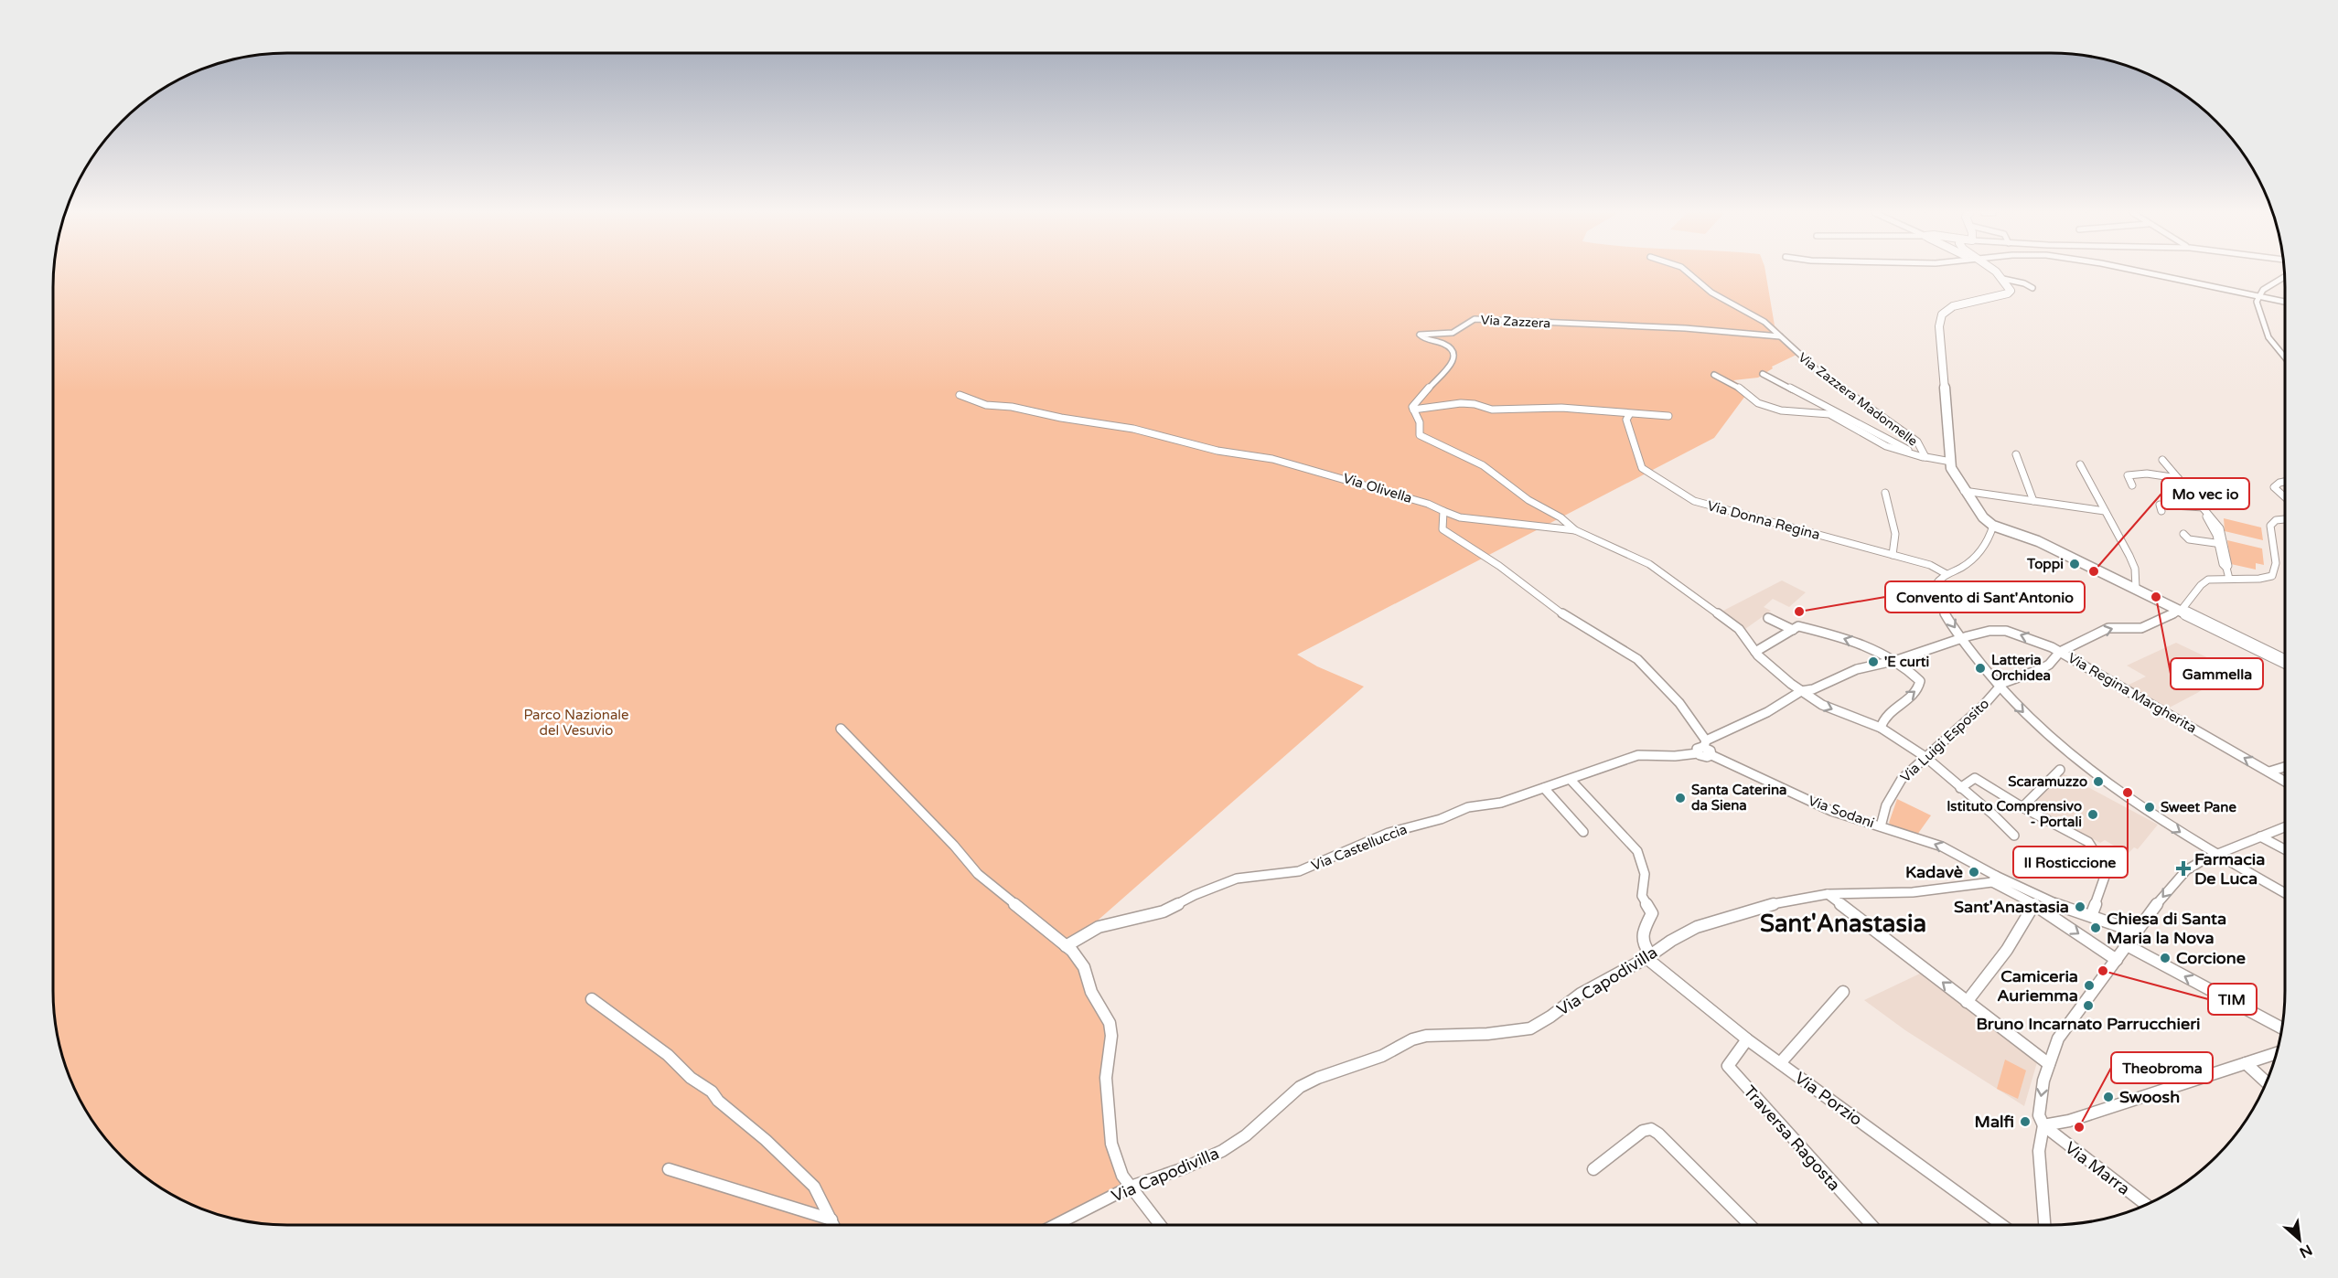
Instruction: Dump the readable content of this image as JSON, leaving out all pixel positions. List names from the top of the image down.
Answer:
{
  "streets": {
    "street": [
      "Via Zazzera",
      "Via Zazzera Madonnelle",
      "Via Olivella",
      "Via Donna Regina",
      "Via Regina Margherita",
      "Via Luigi Esposito",
      "Via Sodani",
      "Via Castelluccia",
      "Via Capodivilla",
      "Via Porzio",
      "Traversa Ragosta",
      "Via Marra"
    ]
  },
  "crossings": [
    ["Via Zazzera", "Via Zazzera Madonnelle"],
    ["Via Olivella", "Via Regina Margherita"],
    ["Via Olivella", "Via Luigi Esposito"],
    ["Via Regina Margherita", "Via Luigi Esposito"],
    ["Via Regina Margherita", "Via Sodani"],
    ["Via Regina Margherita", "Via Castelluccia"],
    ["Via Luigi Esposito", "Via Sodani"],
    ["Via Sodani", "Via Castelluccia"],
    ["Via Sodani", "Via Capodivilla"],
    ["Via Capodivilla", "Via Porzio"],
    ["Via Porzio", "Traversa Ragosta"]
  ],
  "one_way": ["Via Regina Margherita", "Via Sodani"],
  "districts": ["Sant'Anastasia"],
  "parks": ["Parco Nazionale del Vesuvio"],
  "places": {
    "other": [
      "Toppi",
      "Mo vec io",
      "Gammella",
      "Convento di Sant'Antonio",
      "'E curti",
      "Latteria Orchidea",
      "Scaramuzzo",
      "Il Rosticcione",
      "Santa Caterina da Siena",
      "Sweet Pane",
      "Istituto Comprensivo - Portali",
      "Kadavè",
      "Sant'Anastasia",
      "Chiesa di Santa Maria la Nova",
      "Corcione",
      "TIM",
      "Camiceria Auriemma",
      "Bruno Incarnato Parrucchieri",
      "Swoosh",
      "Malfi",
      "Theobroma"
    ],
    "health": ["Farmacia De Luca"]
  },
  "north": "bottom right"
}
